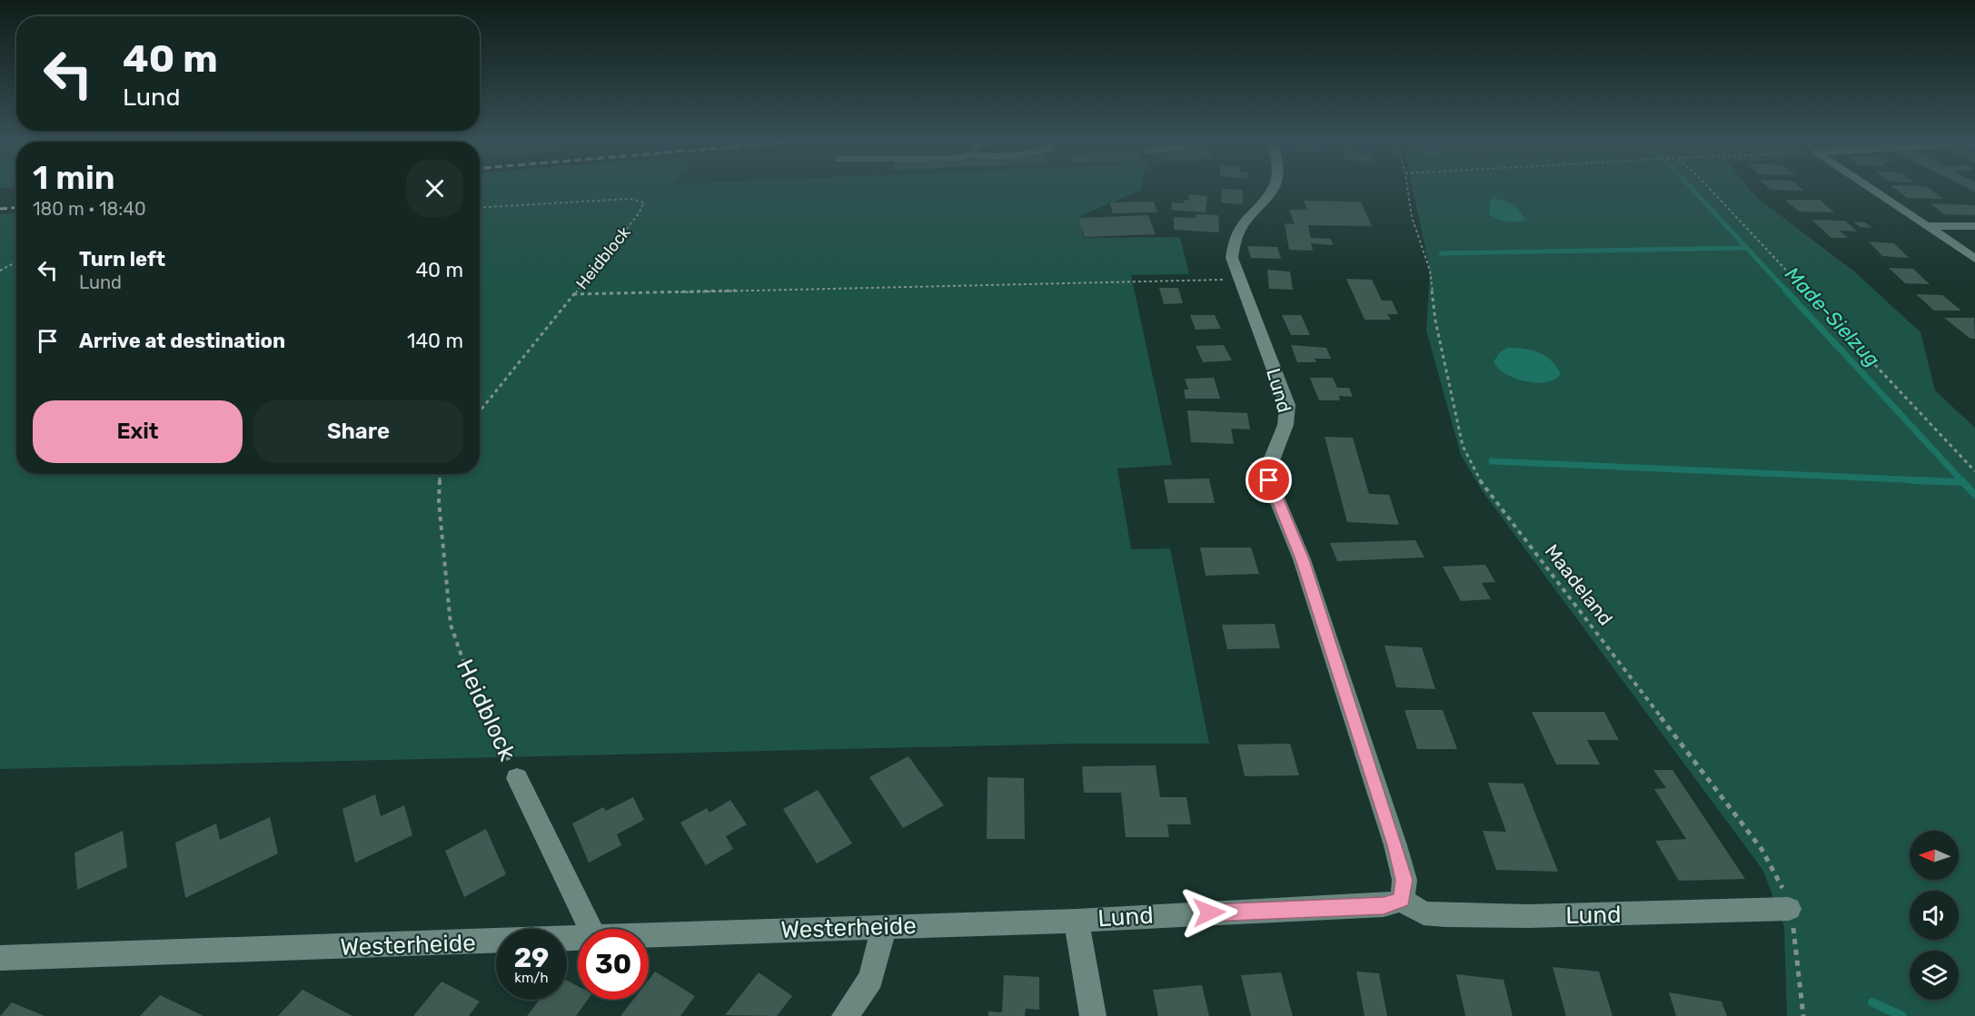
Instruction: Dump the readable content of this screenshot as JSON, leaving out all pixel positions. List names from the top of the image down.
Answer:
{
  "streets": {
    "street": ["Heidblock", "Lund", "Westerheide"],
    "path": ["Maadeland"]
  },
  "crossings": [
    ["Lund", "Maadeland"],
    ["Lund", "Westerheide"]
  ],
  "water": ["Made-Sielzug"],
  "north": "left",
  "page": {
    "turn": ["40 m", "Lund"],
    "heading": ["1 min", "180 m · 18:40"],
    "list": [
      {
        "name": "Turn left",
        "note": "Lund",
        "value": "40 m"
      },
      {
        "name": "Arrive at destination",
        "value": "140 m"
      }
    ],
    "buttons": ["Exit", "Share"],
    "speed": "29 km/h",
    "limit": "30"
  }
}
